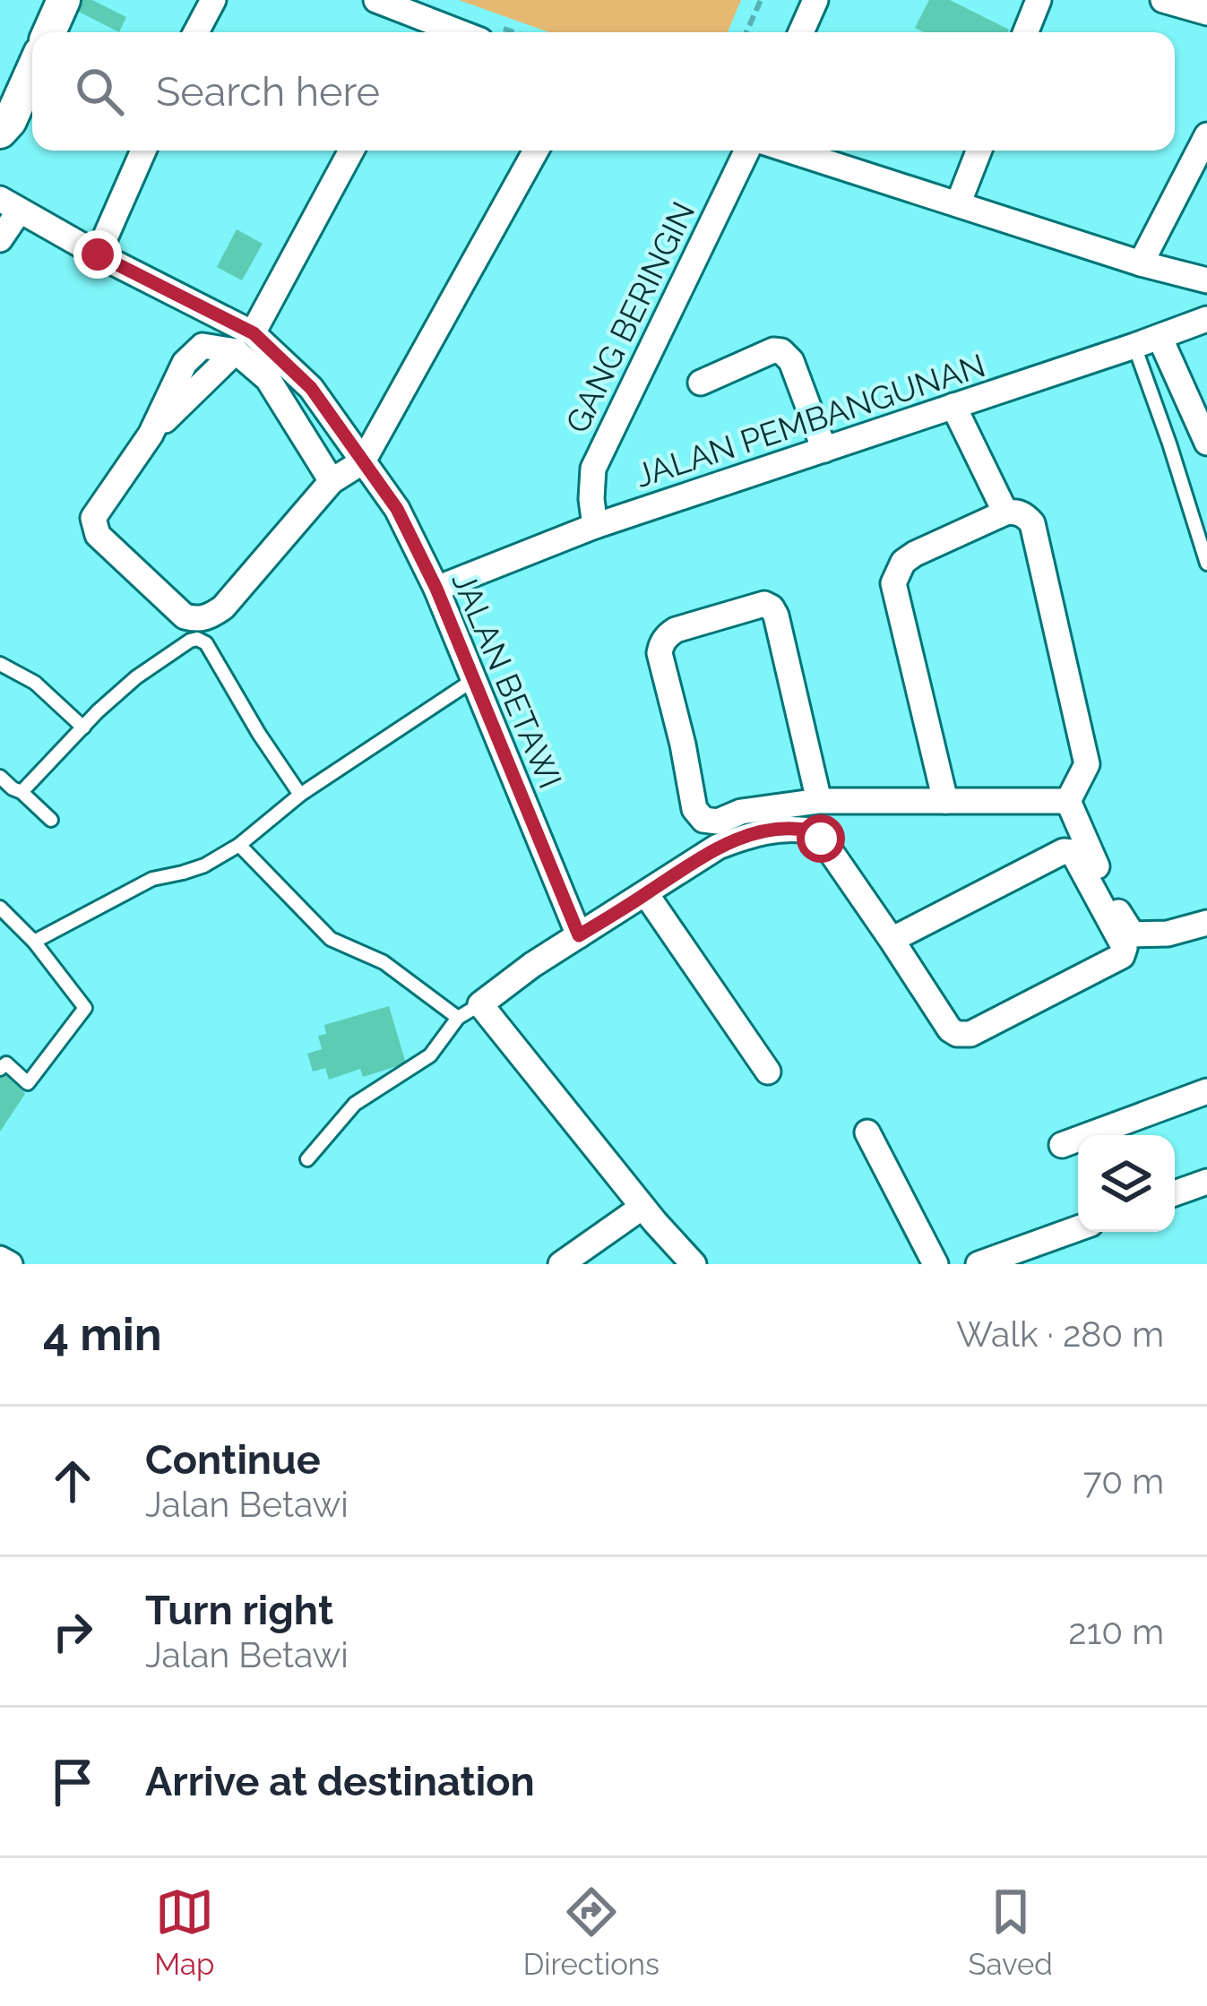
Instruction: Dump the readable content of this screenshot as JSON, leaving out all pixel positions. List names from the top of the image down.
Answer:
{
  "streets": {
    "street": ["GANG BERINGIN", "JALAN PEMBANGUNAN", "JALAN BETAWI"]
  },
  "crossings": [
    ["GANG BERINGIN", "JALAN PEMBANGUNAN"],
    ["JALAN PEMBANGUNAN", "JALAN BETAWI"]
  ],
  "page": {
    "search": "Search here",
    "heading": ["4 min", "Walk · 280 m"],
    "list": [
      ["Continue", "Jalan Betawi", "70 m"],
      ["Turn right", "Jalan Betawi", "210 m"],
      "Arrive at destination"
    ],
    "nav": ["Map", "Directions", "Saved"]
  }
}
